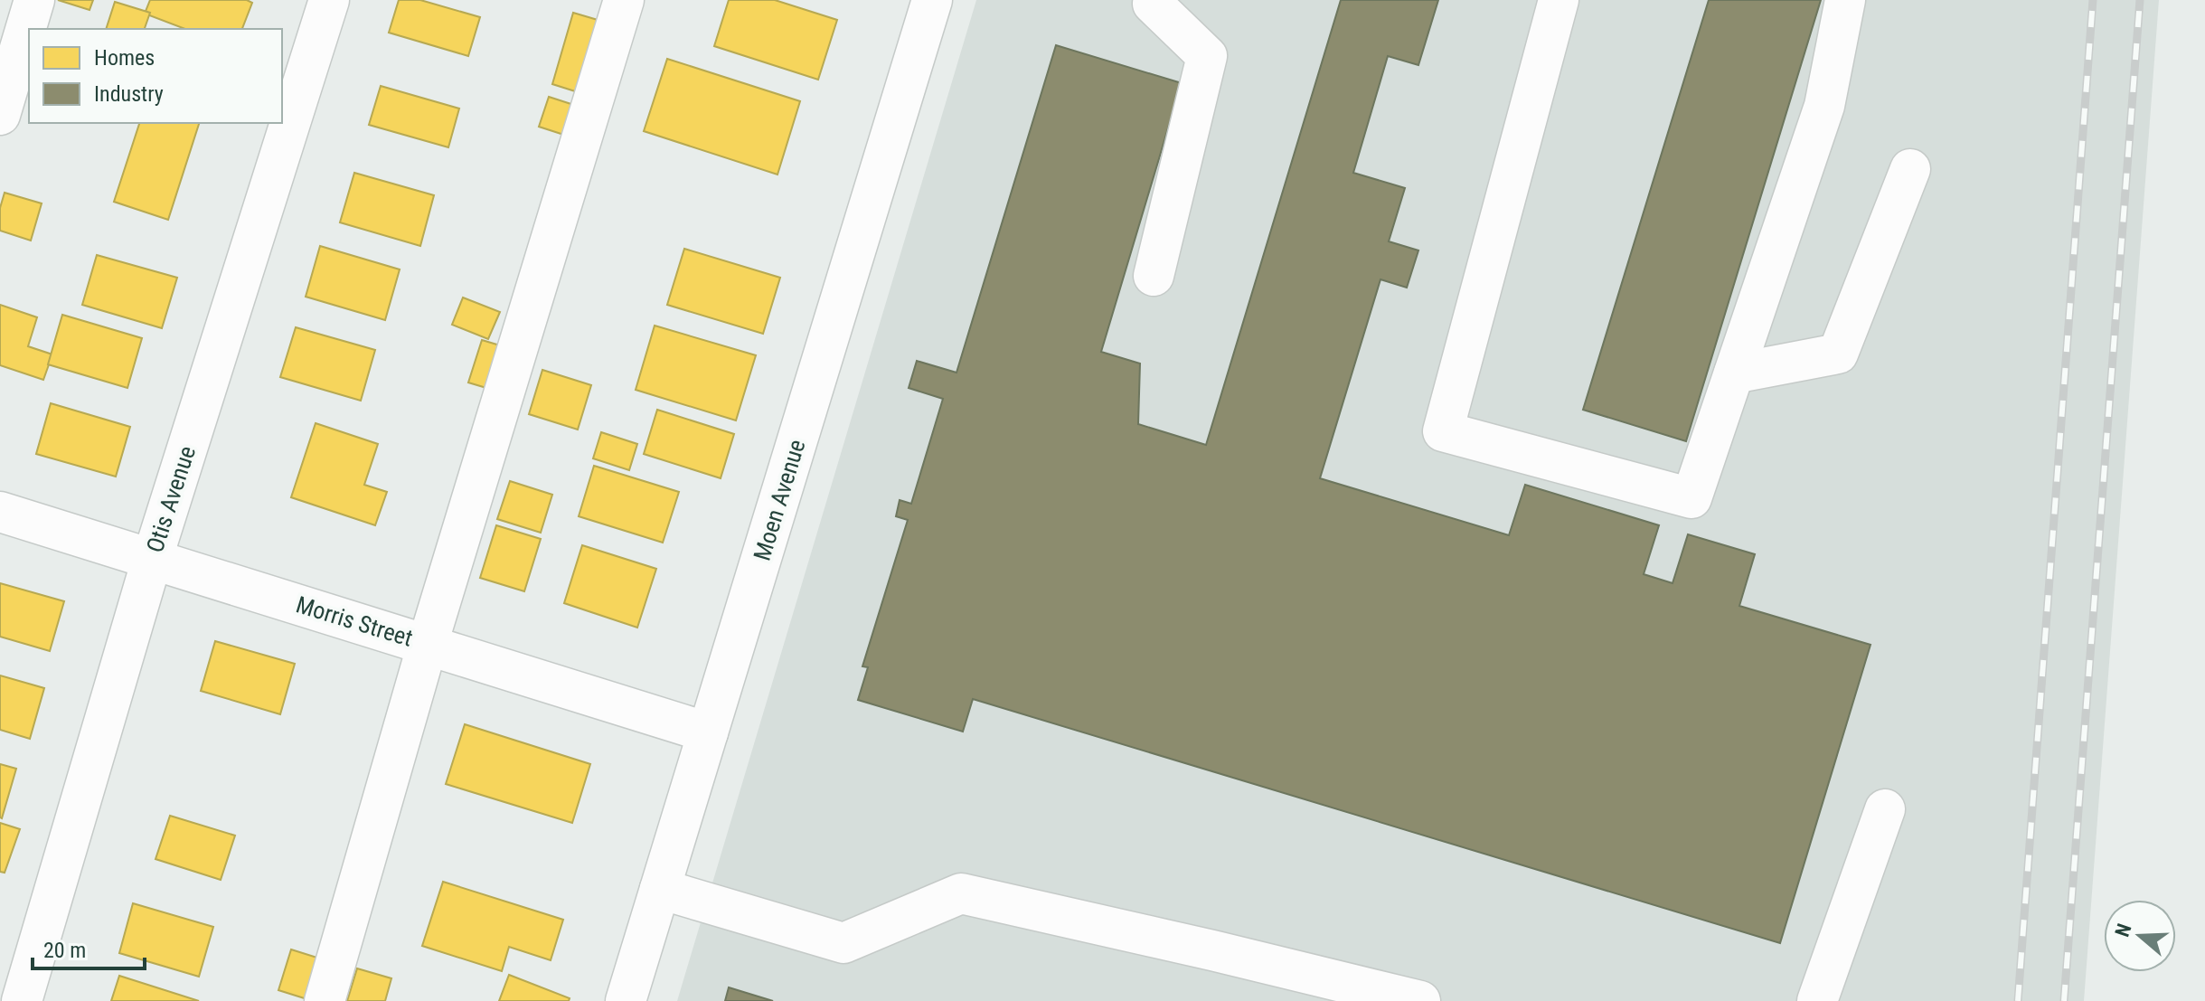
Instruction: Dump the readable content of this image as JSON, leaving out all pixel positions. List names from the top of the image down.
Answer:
{
  "streets": {
    "street": ["Otis Avenue", "Moen Avenue", "Morris Street"]
  },
  "crossings": [
    ["Otis Avenue", "Morris Street"],
    ["Moen Avenue", "Morris Street"]
  ],
  "legend": ["Homes", "Industry"],
  "scale_bar": "20 m",
  "north": "left"
}
